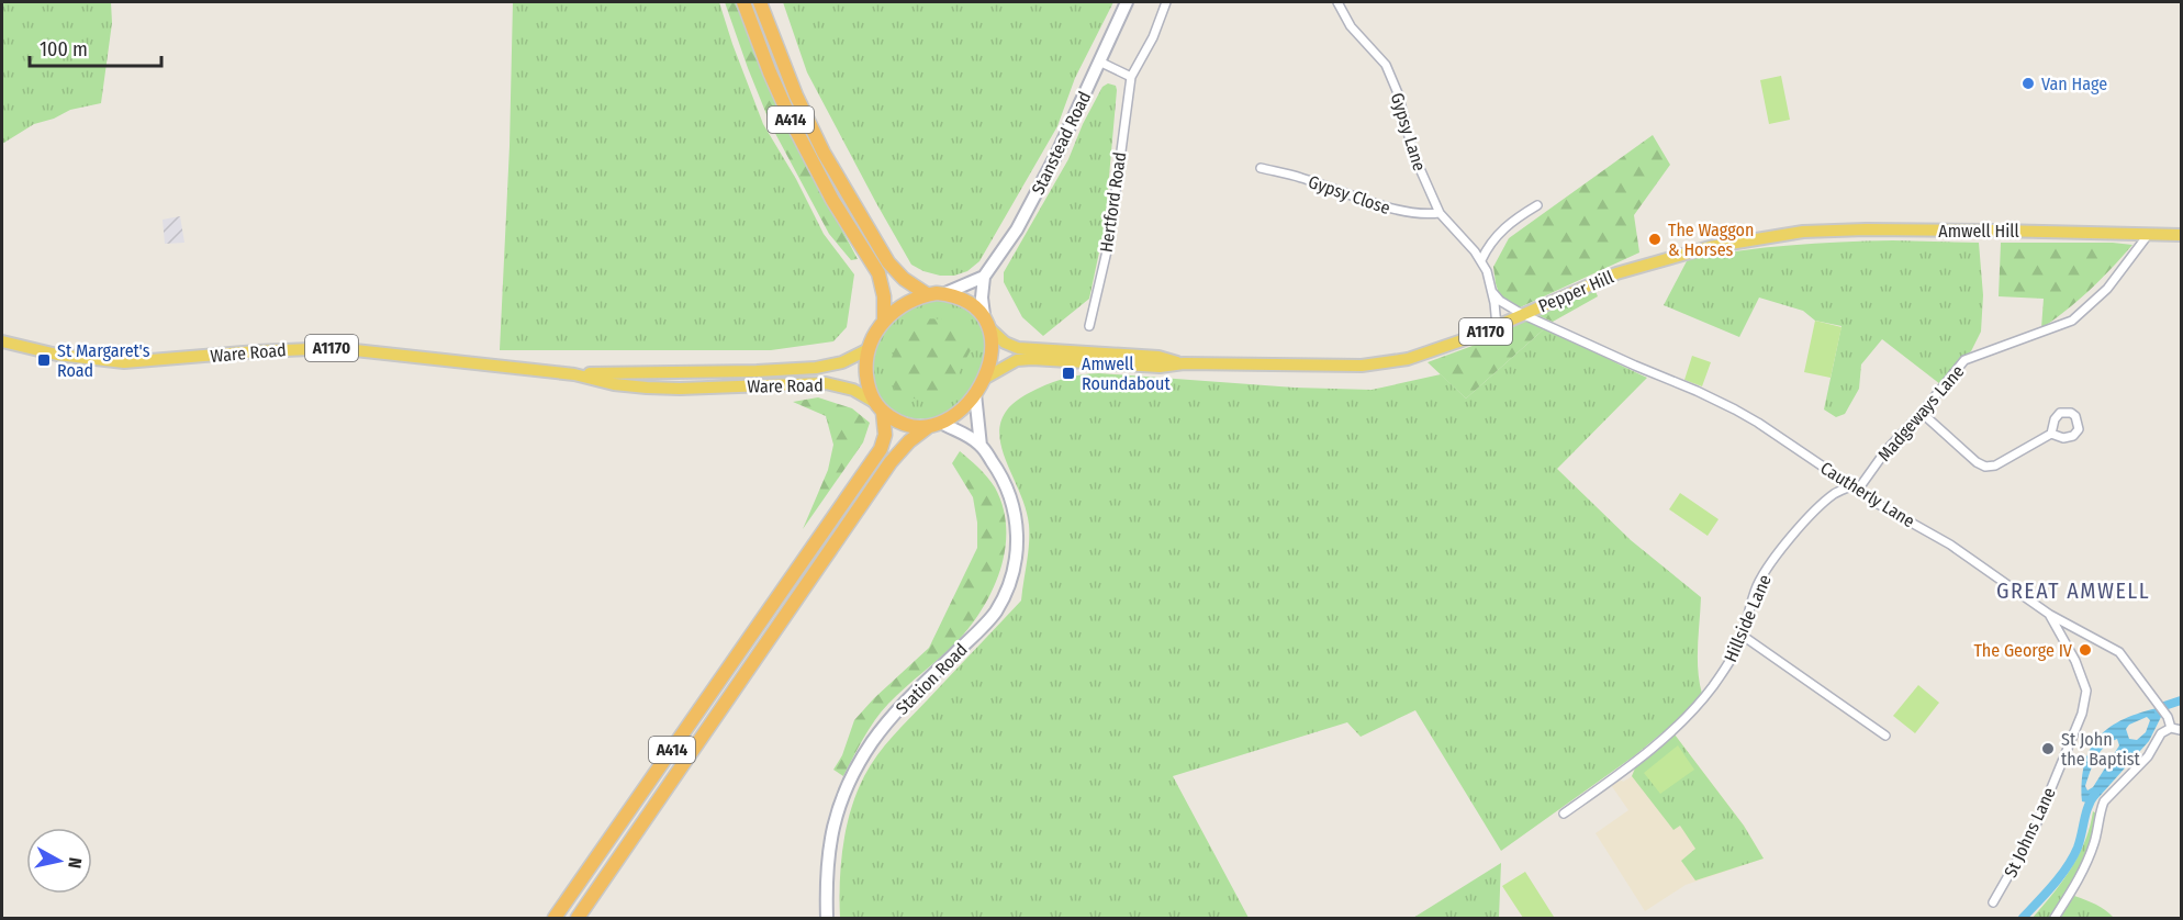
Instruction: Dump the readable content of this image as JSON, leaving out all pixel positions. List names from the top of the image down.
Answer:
{
  "streets": {
    "highway": ["A414"],
    "main road": [
      "Stanstead Road",
      "Amwell Hill",
      "Pepper Hill",
      "A1170",
      "Ware Road",
      "Station Road"
    ],
    "street": [
      "Gypsy Lane",
      "Gypsy Close",
      "Hertford Road",
      "Madgeways Lane",
      "Cautherly Lane",
      "Hillside Lane",
      "St Johns Lane"
    ]
  },
  "crossings": [
    ["A414", "Pepper Hill"],
    ["A414", "Ware Road"],
    ["A414", "Station Road"],
    ["Gypsy Lane", "Gypsy Close"],
    ["Gypsy Lane", "Pepper Hill"],
    ["Amwell Hill", "Pepper Hill"],
    ["Amwell Hill", "Madgeways Lane"],
    ["Pepper Hill", "Ware Road"],
    ["Pepper Hill", "Cautherly Lane"],
    ["Pepper Hill", "Station Road"],
    ["Ware Road", "Station Road"],
    ["Madgeways Lane", "Cautherly Lane"],
    ["Madgeways Lane", "Hillside Lane"],
    ["Cautherly Lane", "Hillside Lane"],
    ["Cautherly Lane", "St Johns Lane"]
  ],
  "districts": ["GREAT AMWELL"],
  "places": {
    "other": [
      "Van Hage",
      "The Waggon & Horses",
      "The George IV",
      "St John the Baptist"
    ],
    "transit": ["St Margaret's Road", "Amwell Roundabout"]
  },
  "scale_bar": "100 m",
  "north": "right"
}
